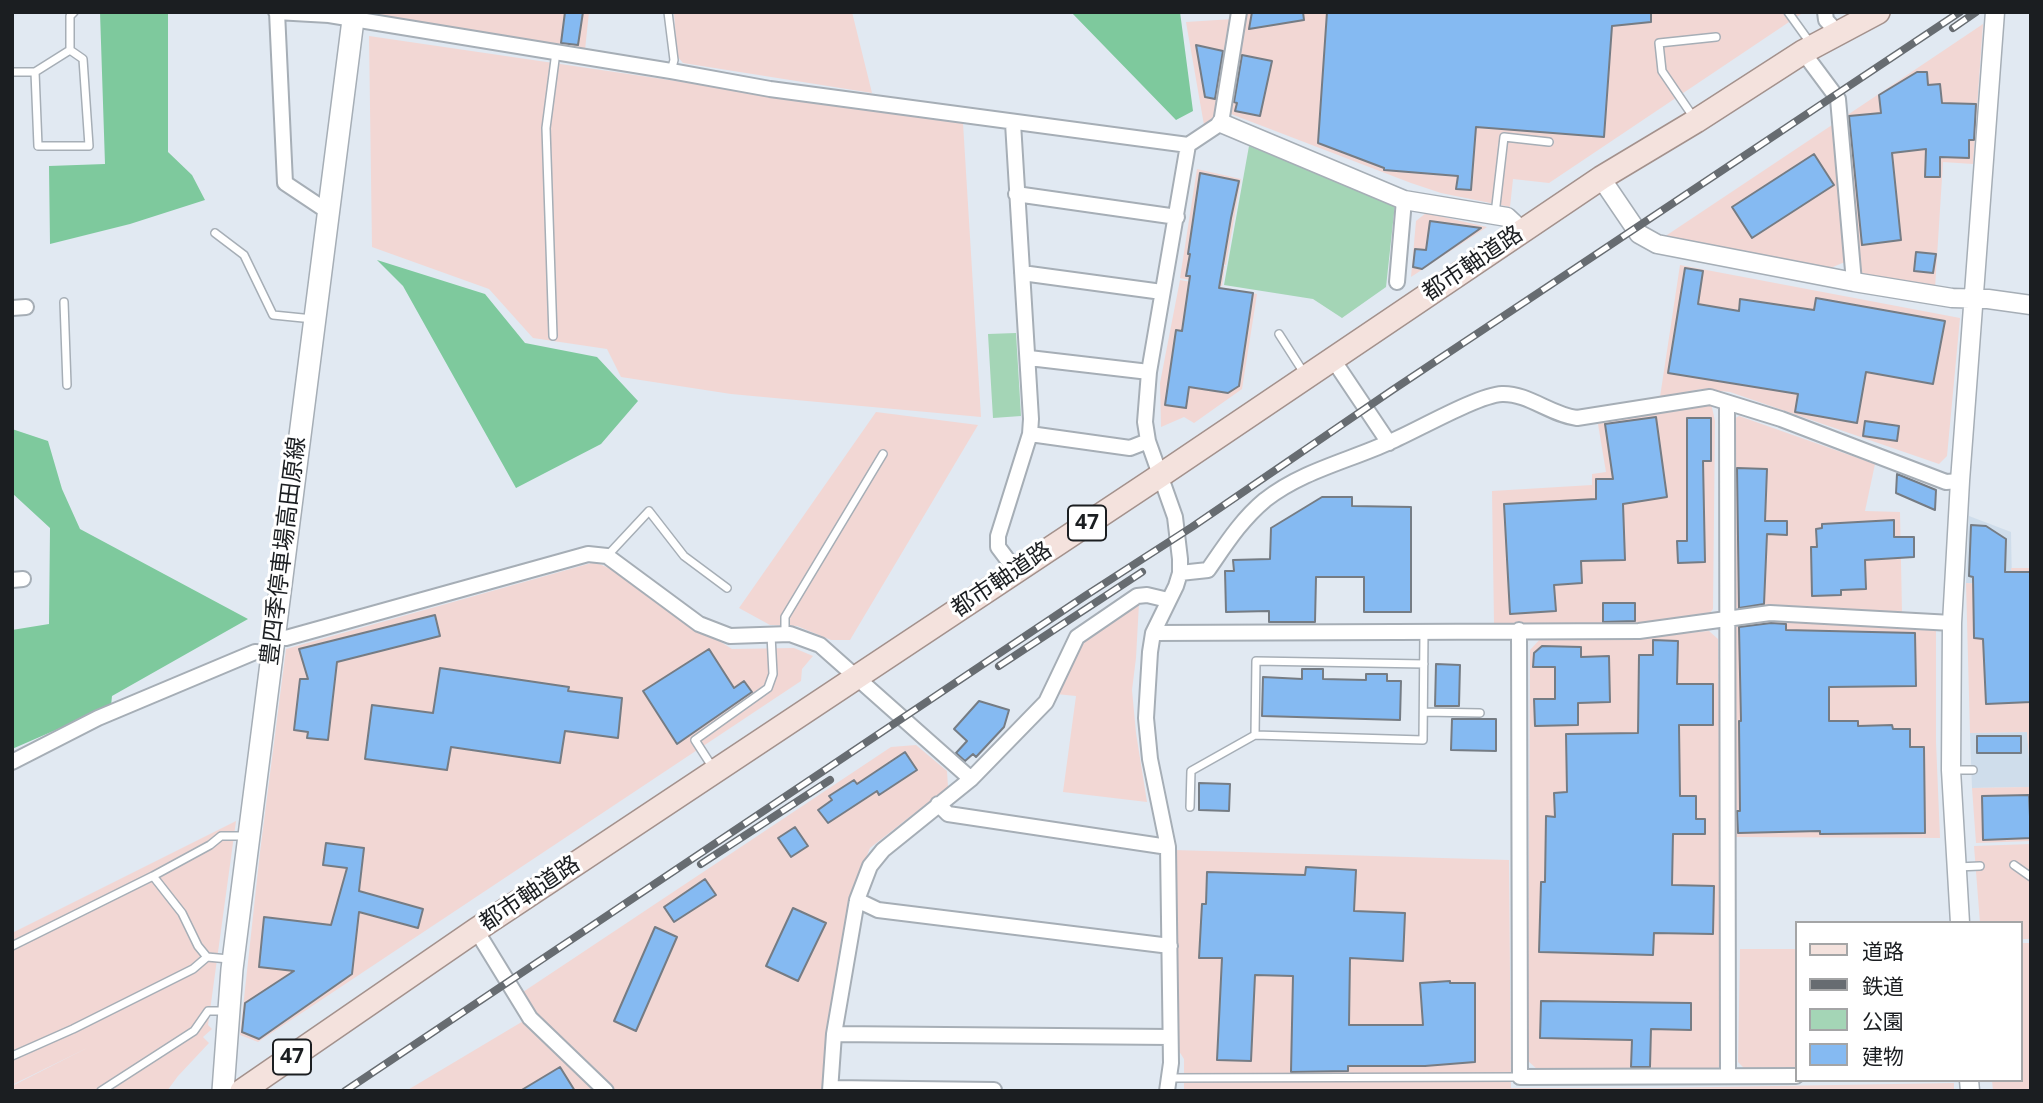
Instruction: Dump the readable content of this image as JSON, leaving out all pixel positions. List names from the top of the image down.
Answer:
{
  "streets": {
    "main road": ["都市軸道路", "47", "豊四季停車場高田原線"]
  },
  "legend": [
    "道路",
    "鉄道",
    "公園",
    "建物"
  ]
}
